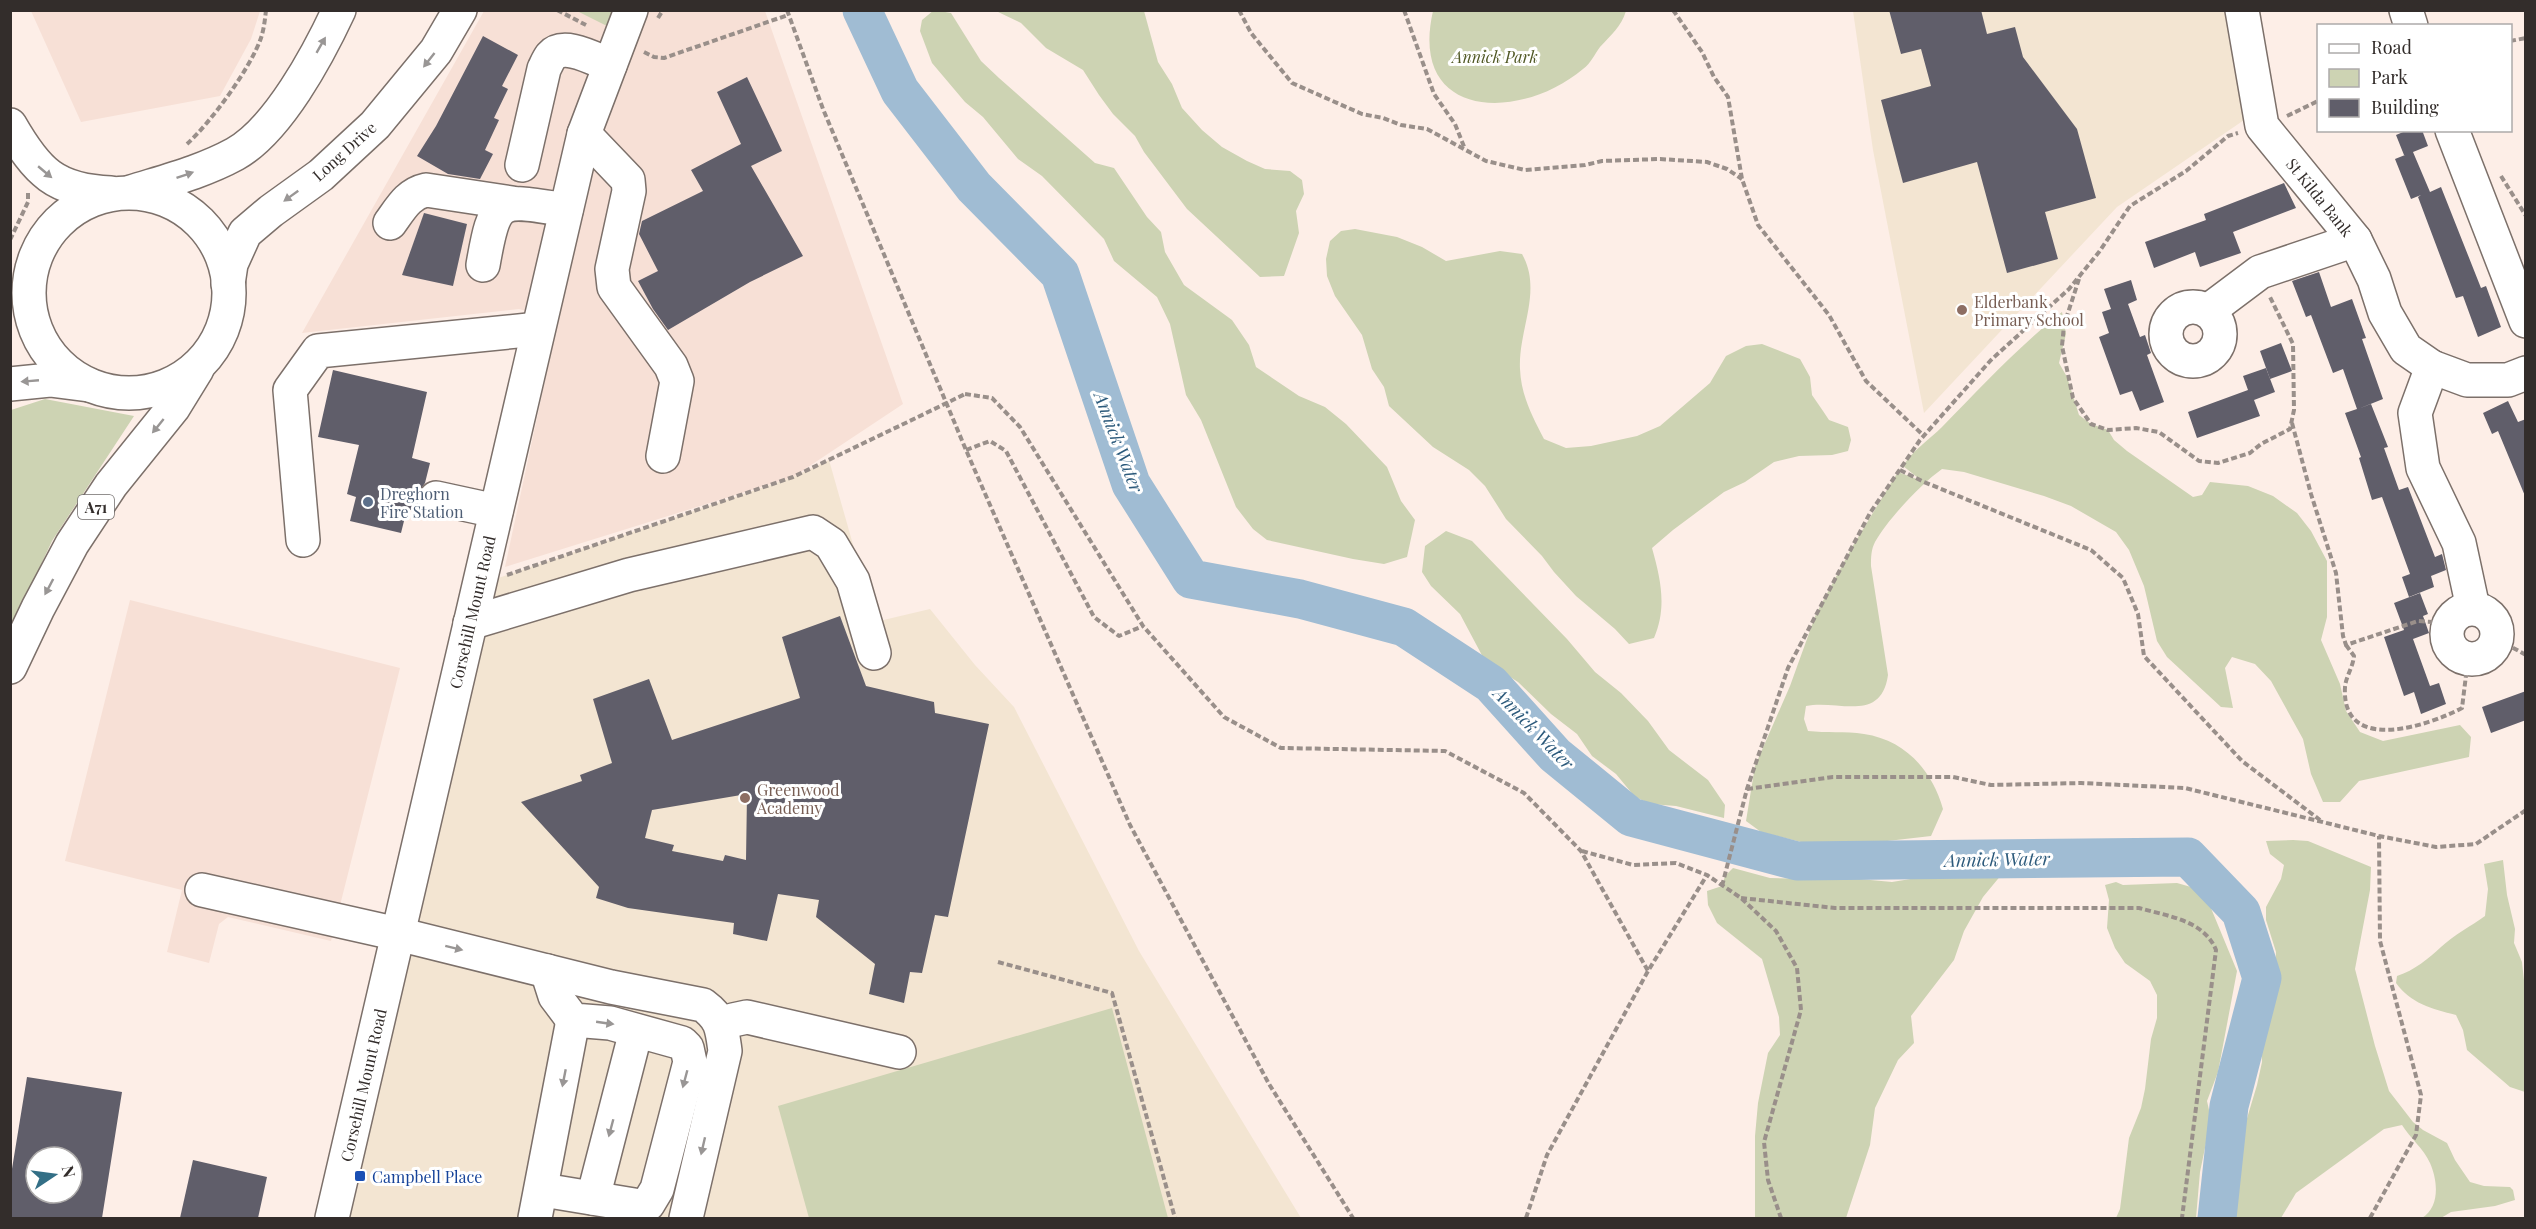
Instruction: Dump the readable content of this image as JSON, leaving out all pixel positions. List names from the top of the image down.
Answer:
{
  "streets": {
    "main road": [
      "Long Drive",
      "St Kilda Bank",
      "A71",
      "Corsehill Mount Road"
    ]
  },
  "crossings": [
    ["Long Drive", "A71"]
  ],
  "water": ["Annick Water"],
  "parks": ["Annick Park"],
  "places": {
    "other": ["Elderbank Primary School", "Dreghorn Fire Station", "Greenwood Academy"],
    "transit": ["Campbell Place"]
  },
  "legend": ["Road", "Park", "Building"],
  "north": "right"
}
